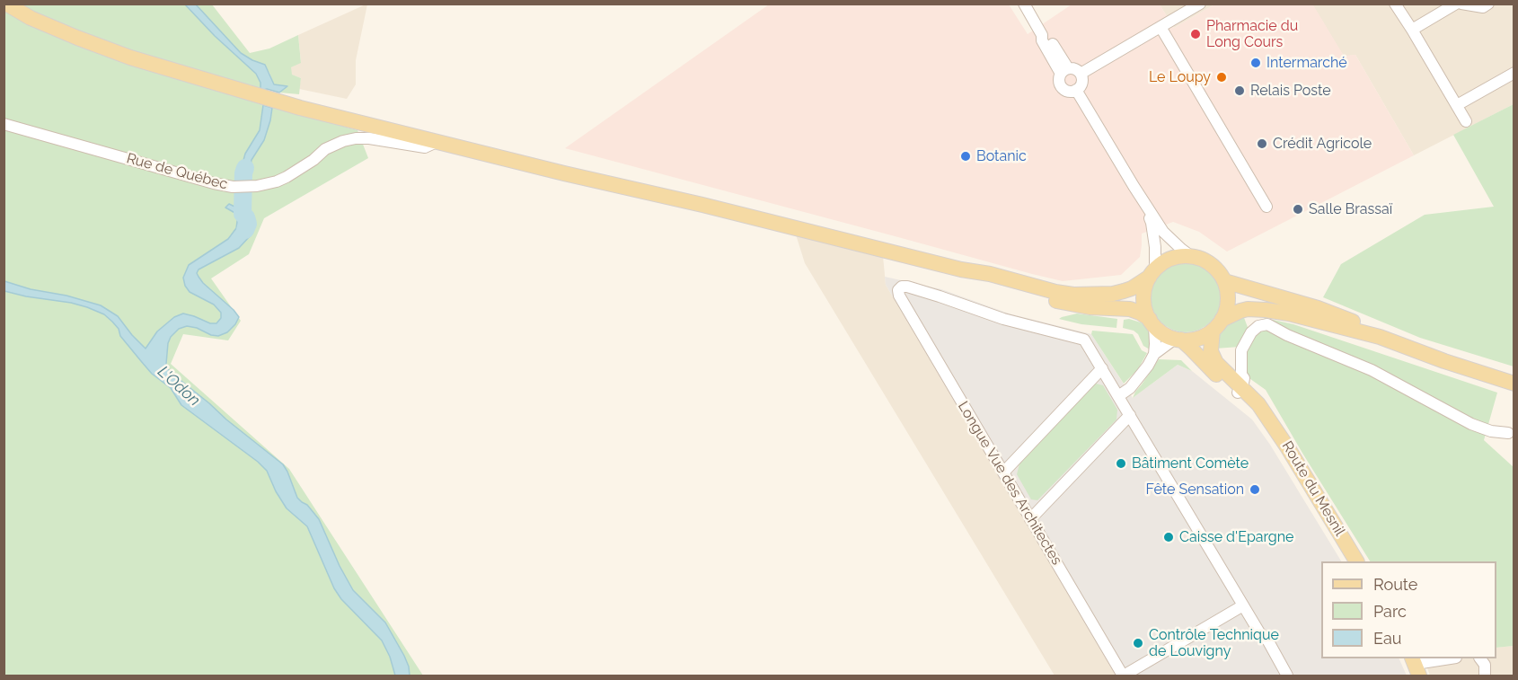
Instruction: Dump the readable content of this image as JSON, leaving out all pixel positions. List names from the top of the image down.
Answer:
{
  "streets": {
    "main road": ["Route du Mesnil"],
    "street": ["Rue de Québec", "Longue Vue des Architectes"]
  },
  "water": ["L'Odon"],
  "places": [
    "Pharmacie du Long Cours",
    "Intermarché",
    "Le Loupy",
    "Relais Poste",
    "Crédit Agricole",
    "Botanic",
    "Salle Brassaï",
    "Bâtiment Comète",
    "Fête Sensation",
    "Caisse d'Epargne",
    "Contrôle Technique de Louvigny"
  ],
  "legend": ["Route", "Parc", "Eau"]
}
